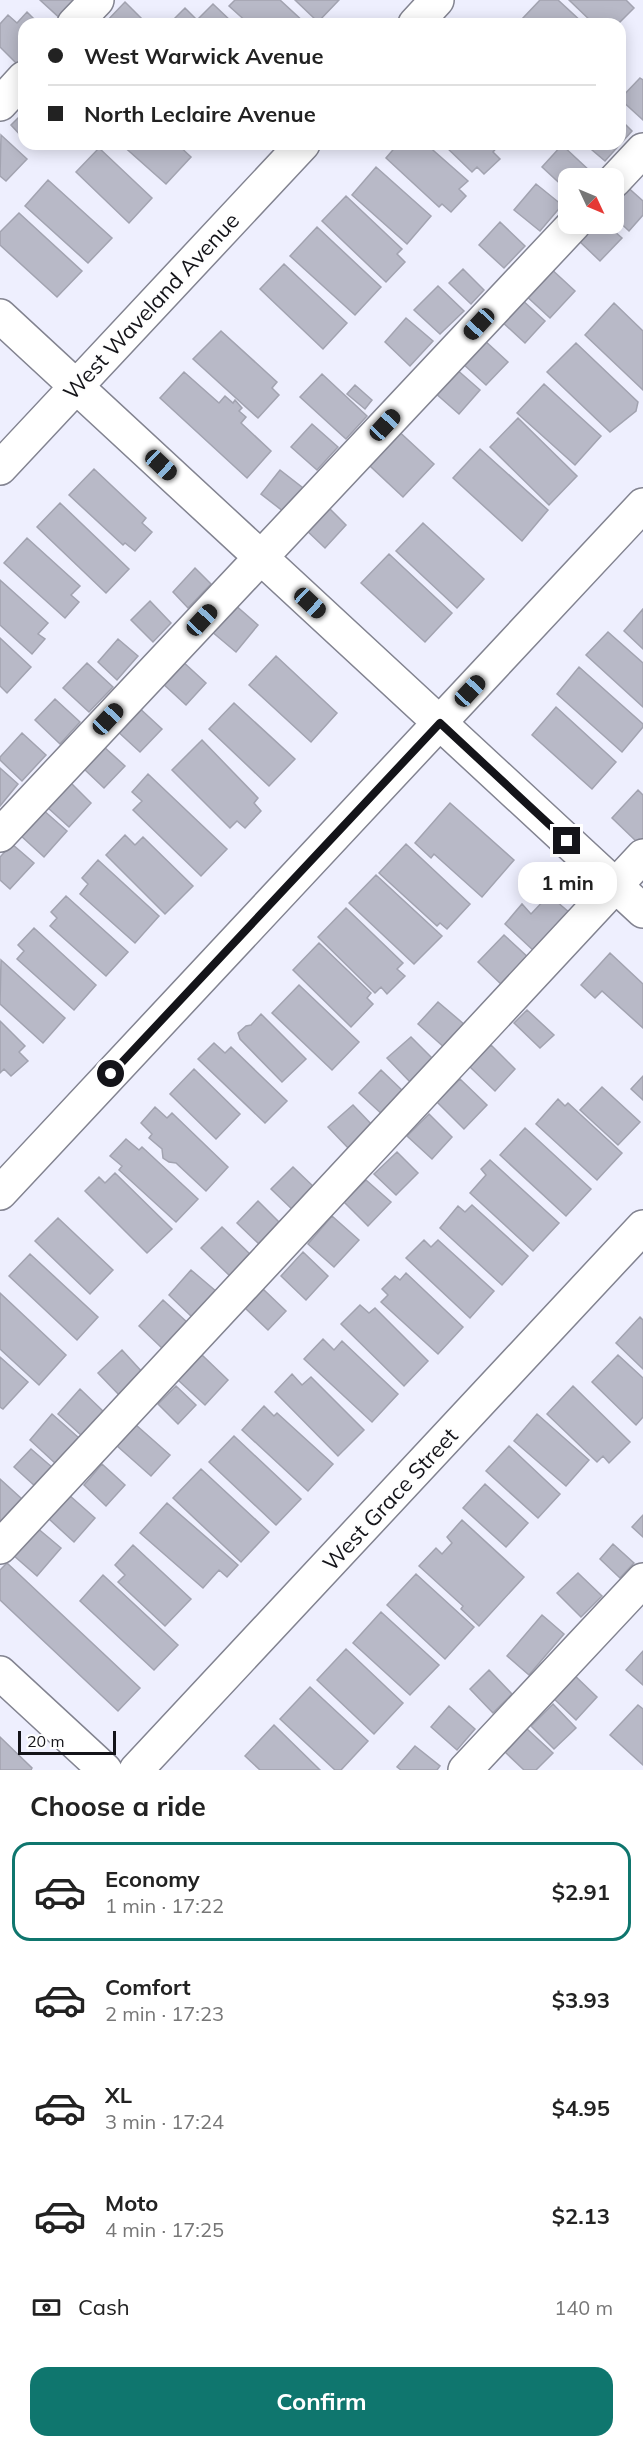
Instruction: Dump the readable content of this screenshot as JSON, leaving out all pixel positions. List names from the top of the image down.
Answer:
{
  "streets": {
    "street": ["West Waveland Avenue", "West Grace Street"]
  },
  "scale_bar": "20 m",
  "north": "bottom right",
  "page": {
    "banner": ["West Warwick Avenue", "North Leclaire Avenue"],
    "bubble": "1 min",
    "scale": "20 m",
    "heading": "Choose a ride",
    "list": [
      {
        "name": "Economy",
        "note": "1 min · 17:22",
        "value": "$2.91"
      },
      {
        "name": "Comfort",
        "note": "2 min · 17:23",
        "value": "$3.93"
      },
      {
        "name": "XL",
        "note": "3 min · 17:24",
        "value": "$4.95"
      },
      {
        "name": "Moto",
        "note": "4 min · 17:25",
        "value": "$2.13"
      }
    ],
    "pay": ["Cash", "140 m"],
    "buttons": "Confirm"
  }
}
